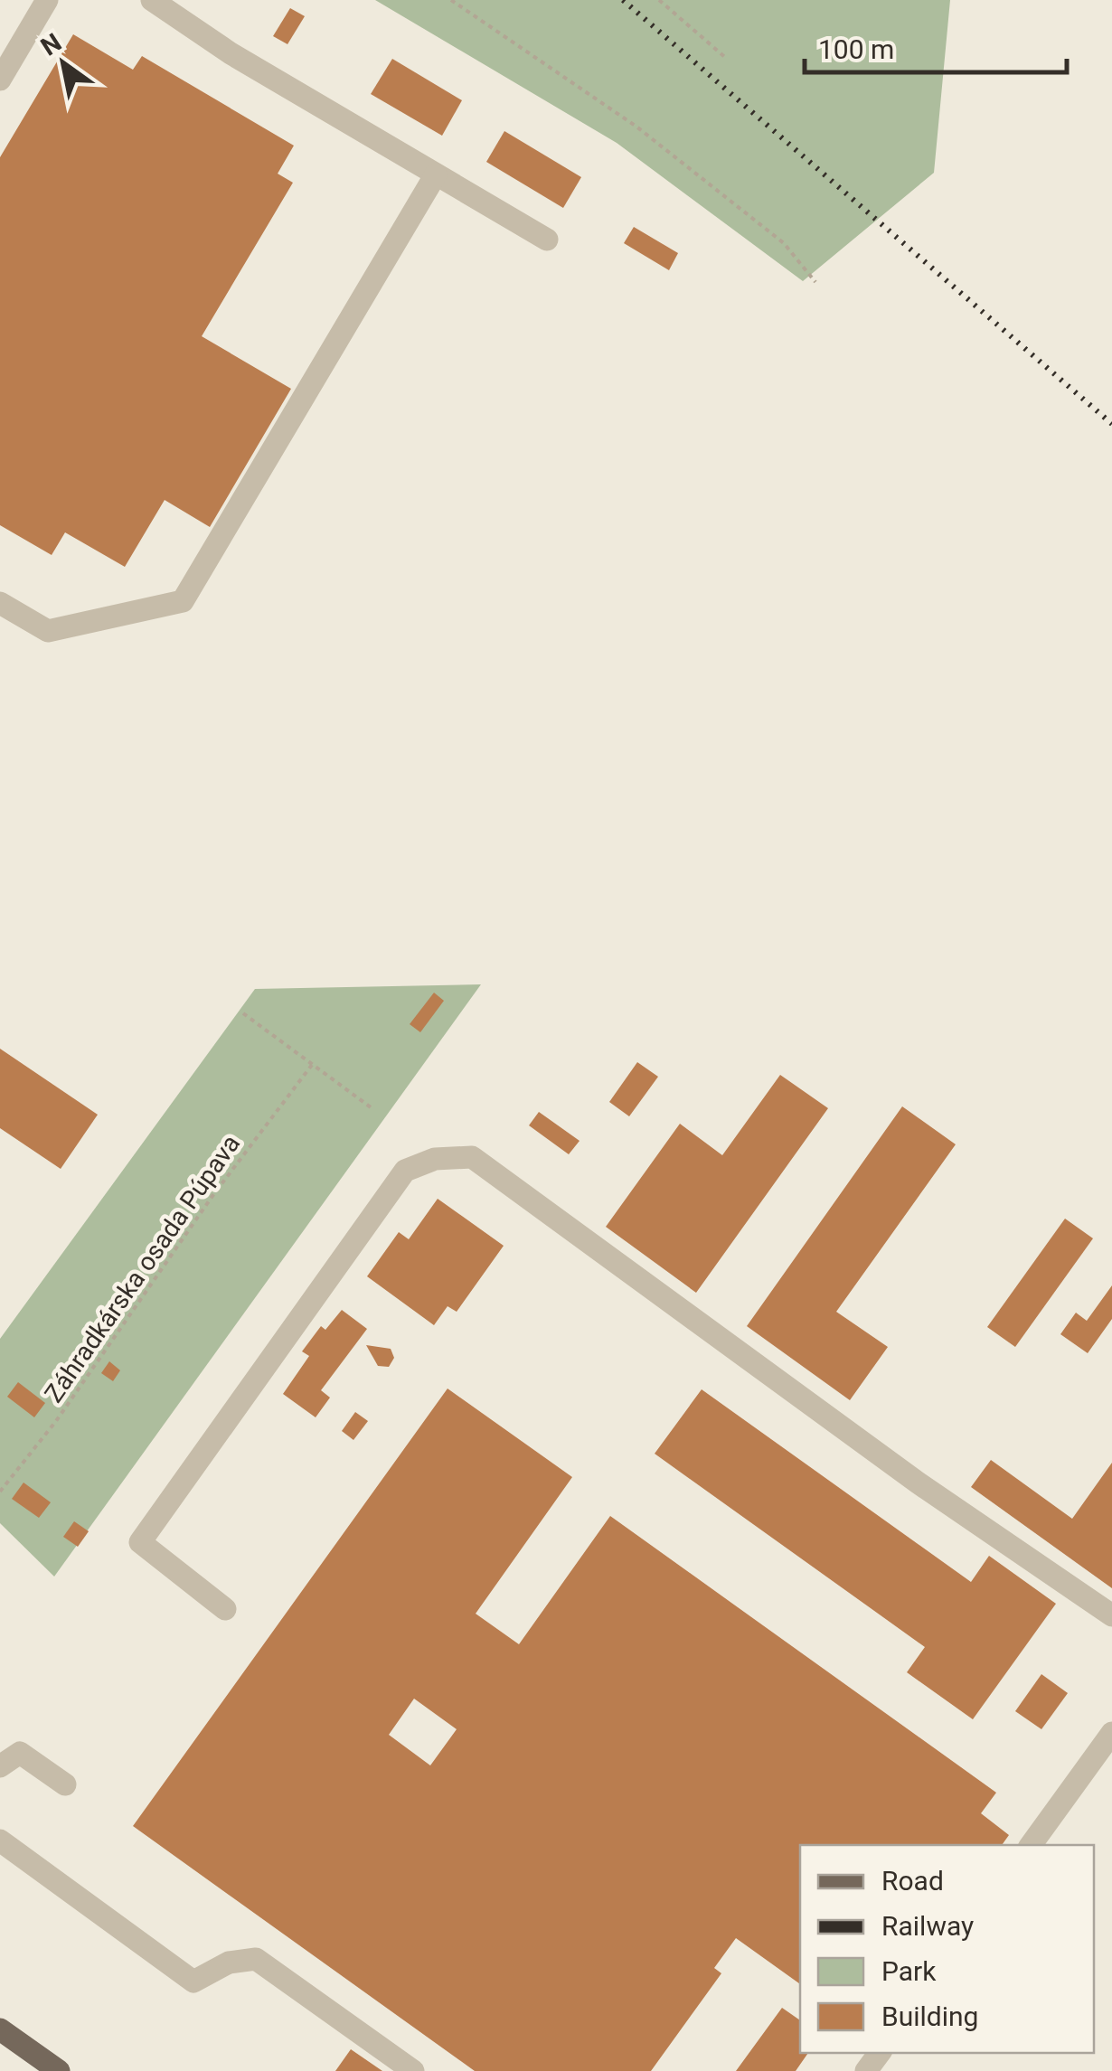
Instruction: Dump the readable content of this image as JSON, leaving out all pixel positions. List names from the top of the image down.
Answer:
{
  "streets": {
    "path": ["Záhradkárska osada Púpava"]
  },
  "legend": [
    "Road",
    "Railway",
    "Park",
    "Building"
  ],
  "scale_bar": "100 m",
  "north": "top left"
}
